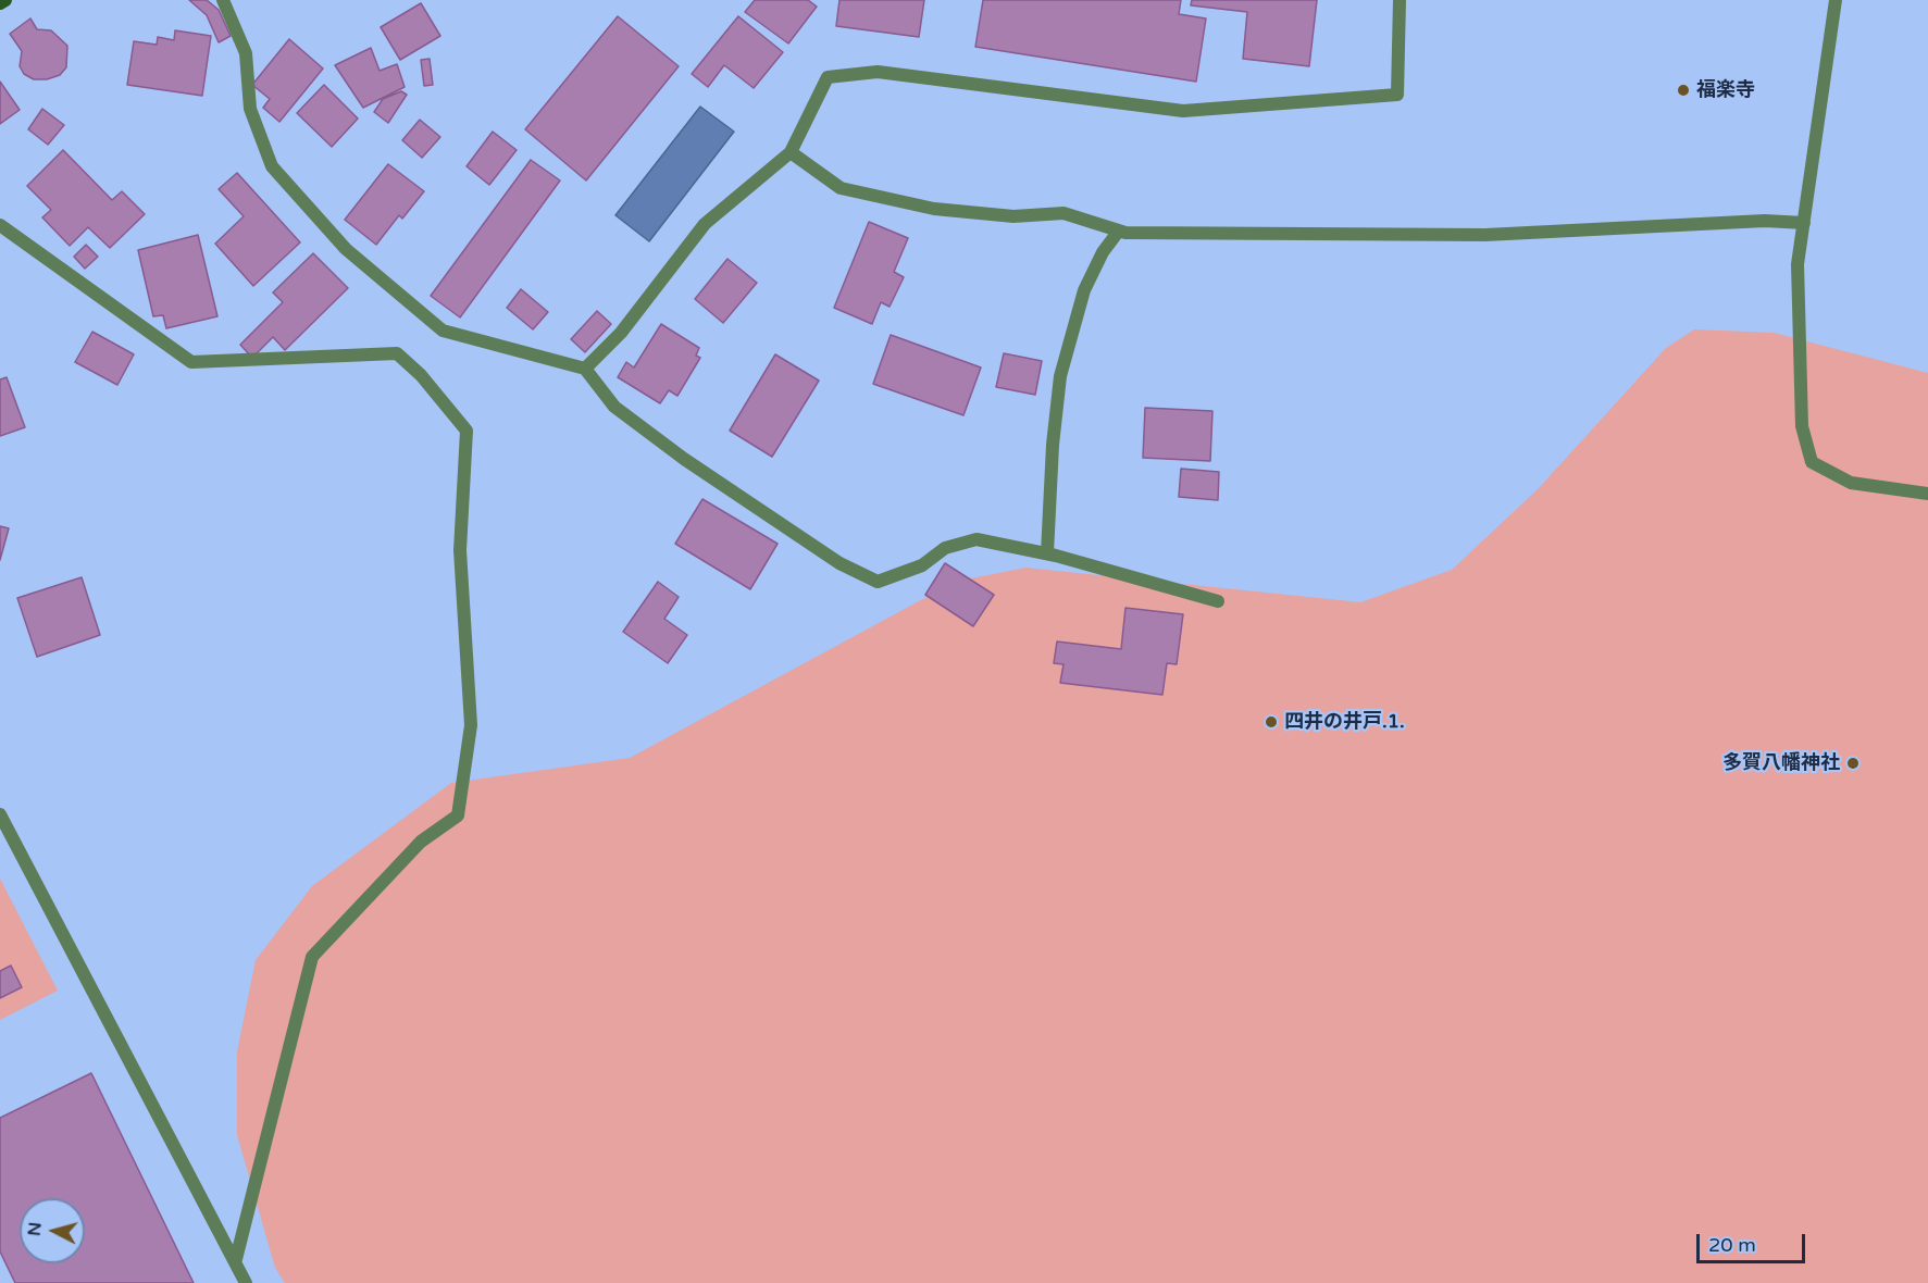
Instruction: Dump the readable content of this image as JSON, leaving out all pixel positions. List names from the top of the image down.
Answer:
{
  "places": ["福楽寺", "四井の井戸.1.", "多賀八幡神社"],
  "scale_bar": "20 m",
  "north": "left"
}
